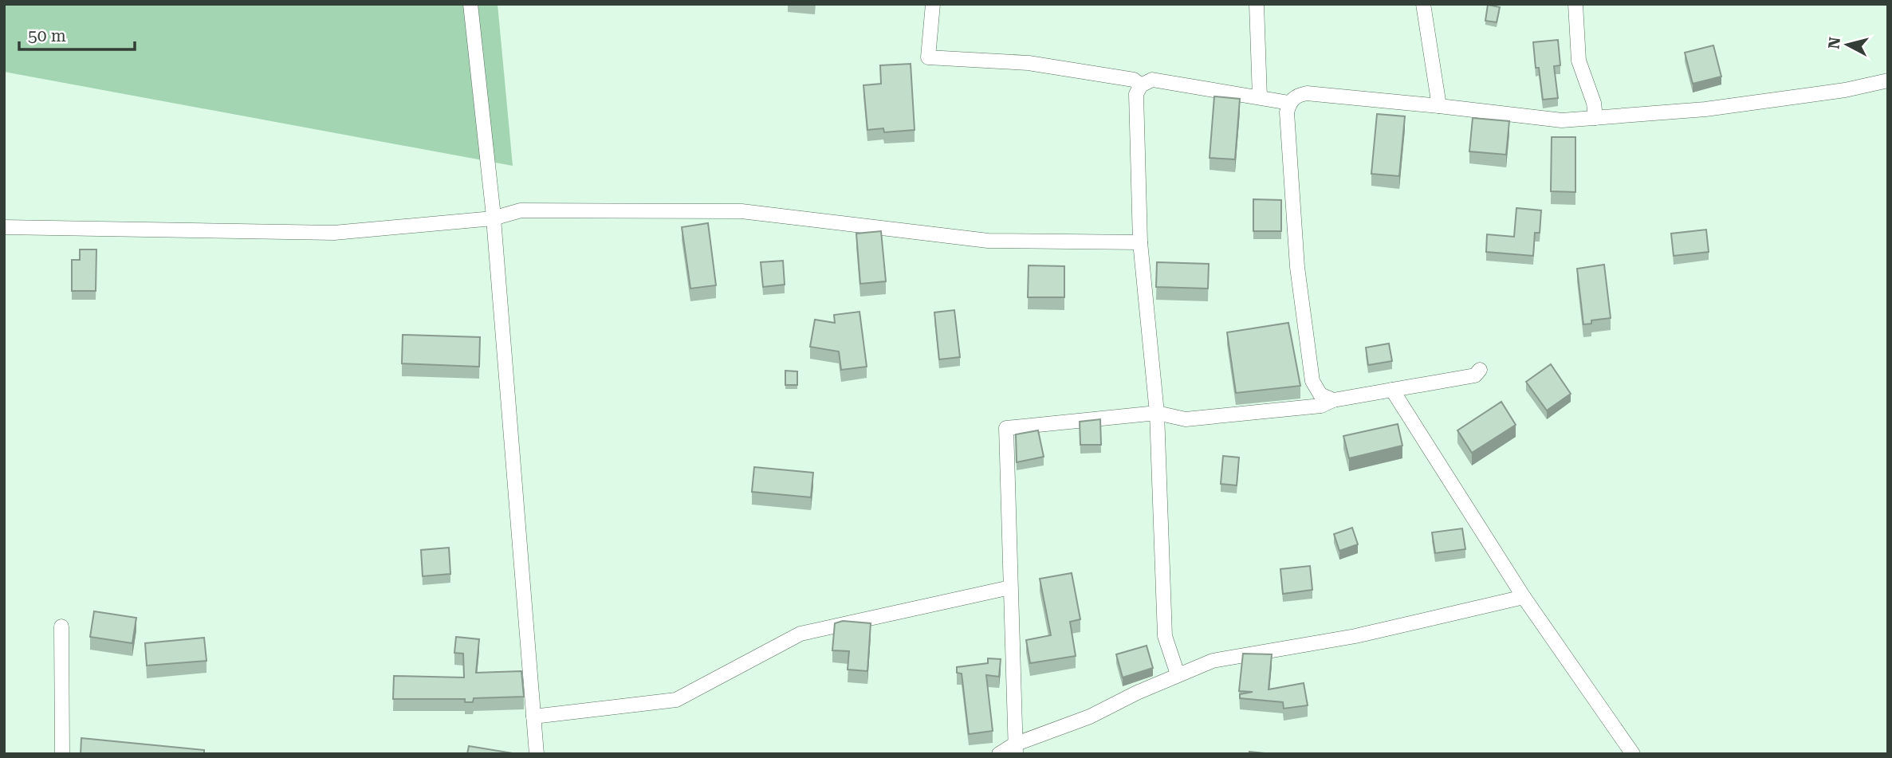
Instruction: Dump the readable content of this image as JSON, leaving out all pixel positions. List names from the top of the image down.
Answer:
{
  "scale_bar": "50 m",
  "north": "left"
}
